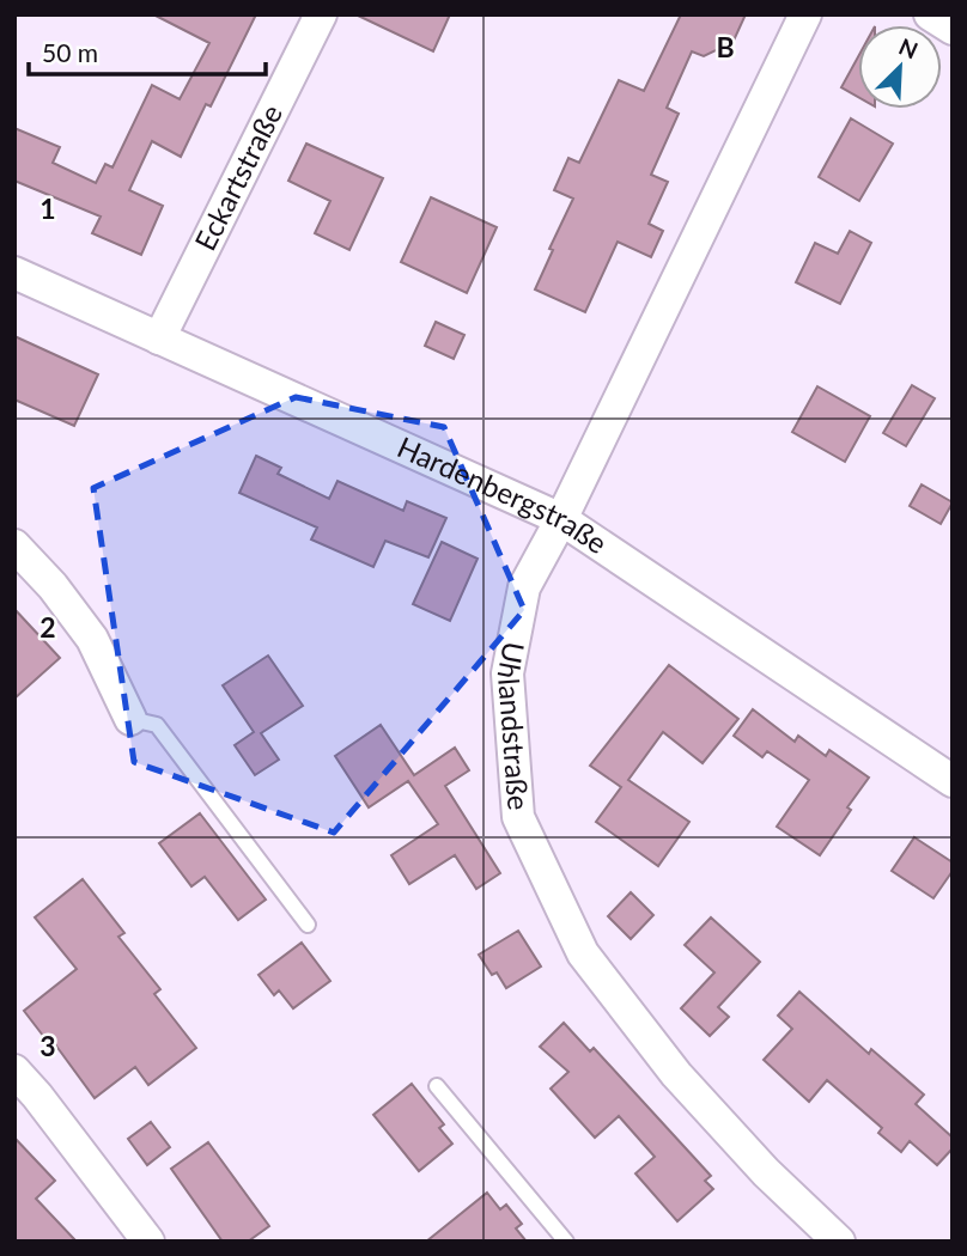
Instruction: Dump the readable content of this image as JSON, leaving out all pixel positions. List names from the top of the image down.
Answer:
{
  "streets": {
    "street": ["Eckartstraße", "Hardenbergstraße", "Uhlandstraße"]
  },
  "crossings": [
    ["Eckartstraße", "Hardenbergstraße"],
    ["Hardenbergstraße", "Uhlandstraße"]
  ],
  "scale_bar": "50 m",
  "north": "top right",
  "grid": {
    "columns": ["B"],
    "rows": ["1", "2", "3"]
  }
}
